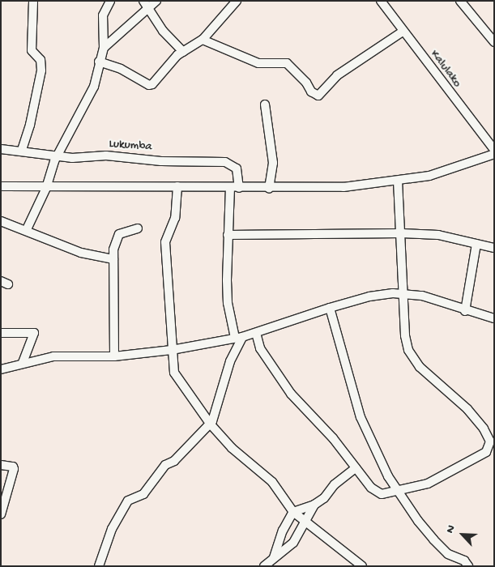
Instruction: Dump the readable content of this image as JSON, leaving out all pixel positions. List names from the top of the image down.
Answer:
{
  "streets": {
    "street": ["Kalulako", "Lukumba"]
  },
  "north": "top left"
}
